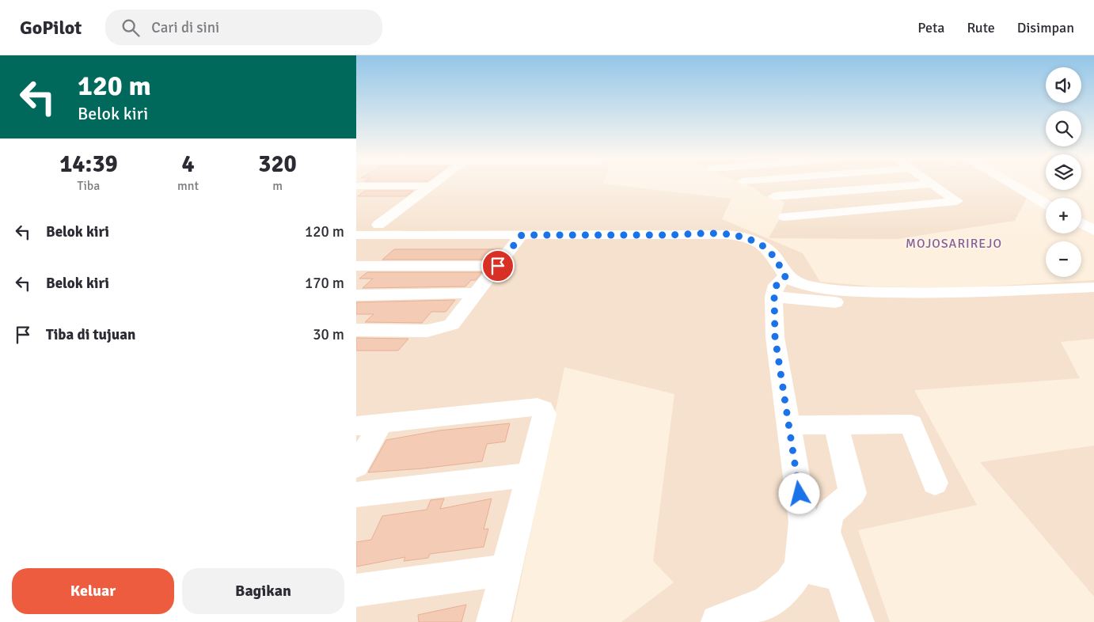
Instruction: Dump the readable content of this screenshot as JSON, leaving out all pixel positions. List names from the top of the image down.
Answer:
{
  "districts": ["MOJOSARIREJO"],
  "page": {
    "header": "GoPilot",
    "search": "Cari di sini",
    "nav": ["Peta", "Rute", "Disimpan"],
    "turn": ["120 m", "Belok kiri"],
    "map_buttons": ["+", "−"],
    "eta": [
      "14:39",
      "Tiba",
      "4",
      "mnt",
      "320",
      "m"
    ],
    "list": [
      {
        "name": "Belok kiri",
        "value": "120 m"
      },
      {
        "name": "Belok kiri",
        "value": "170 m"
      },
      {
        "name": "Tiba di tujuan",
        "value": "30 m"
      }
    ],
    "buttons": ["Keluar", "Bagikan"]
  }
}
